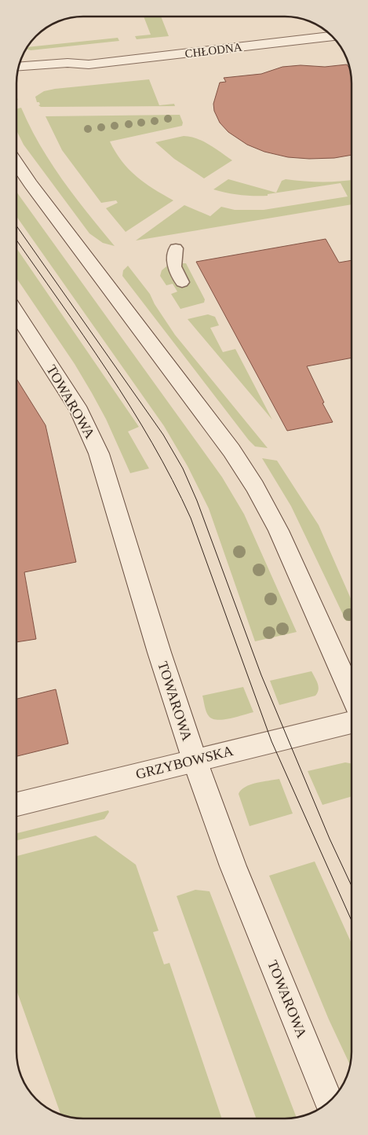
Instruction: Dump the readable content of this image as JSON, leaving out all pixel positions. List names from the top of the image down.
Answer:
{
  "streets": {
    "main road": ["CHŁODNA", "TOWAROWA", "GRZYBOWSKA"]
  },
  "crossings": [
    ["TOWAROWA", "GRZYBOWSKA"]
  ]
}
